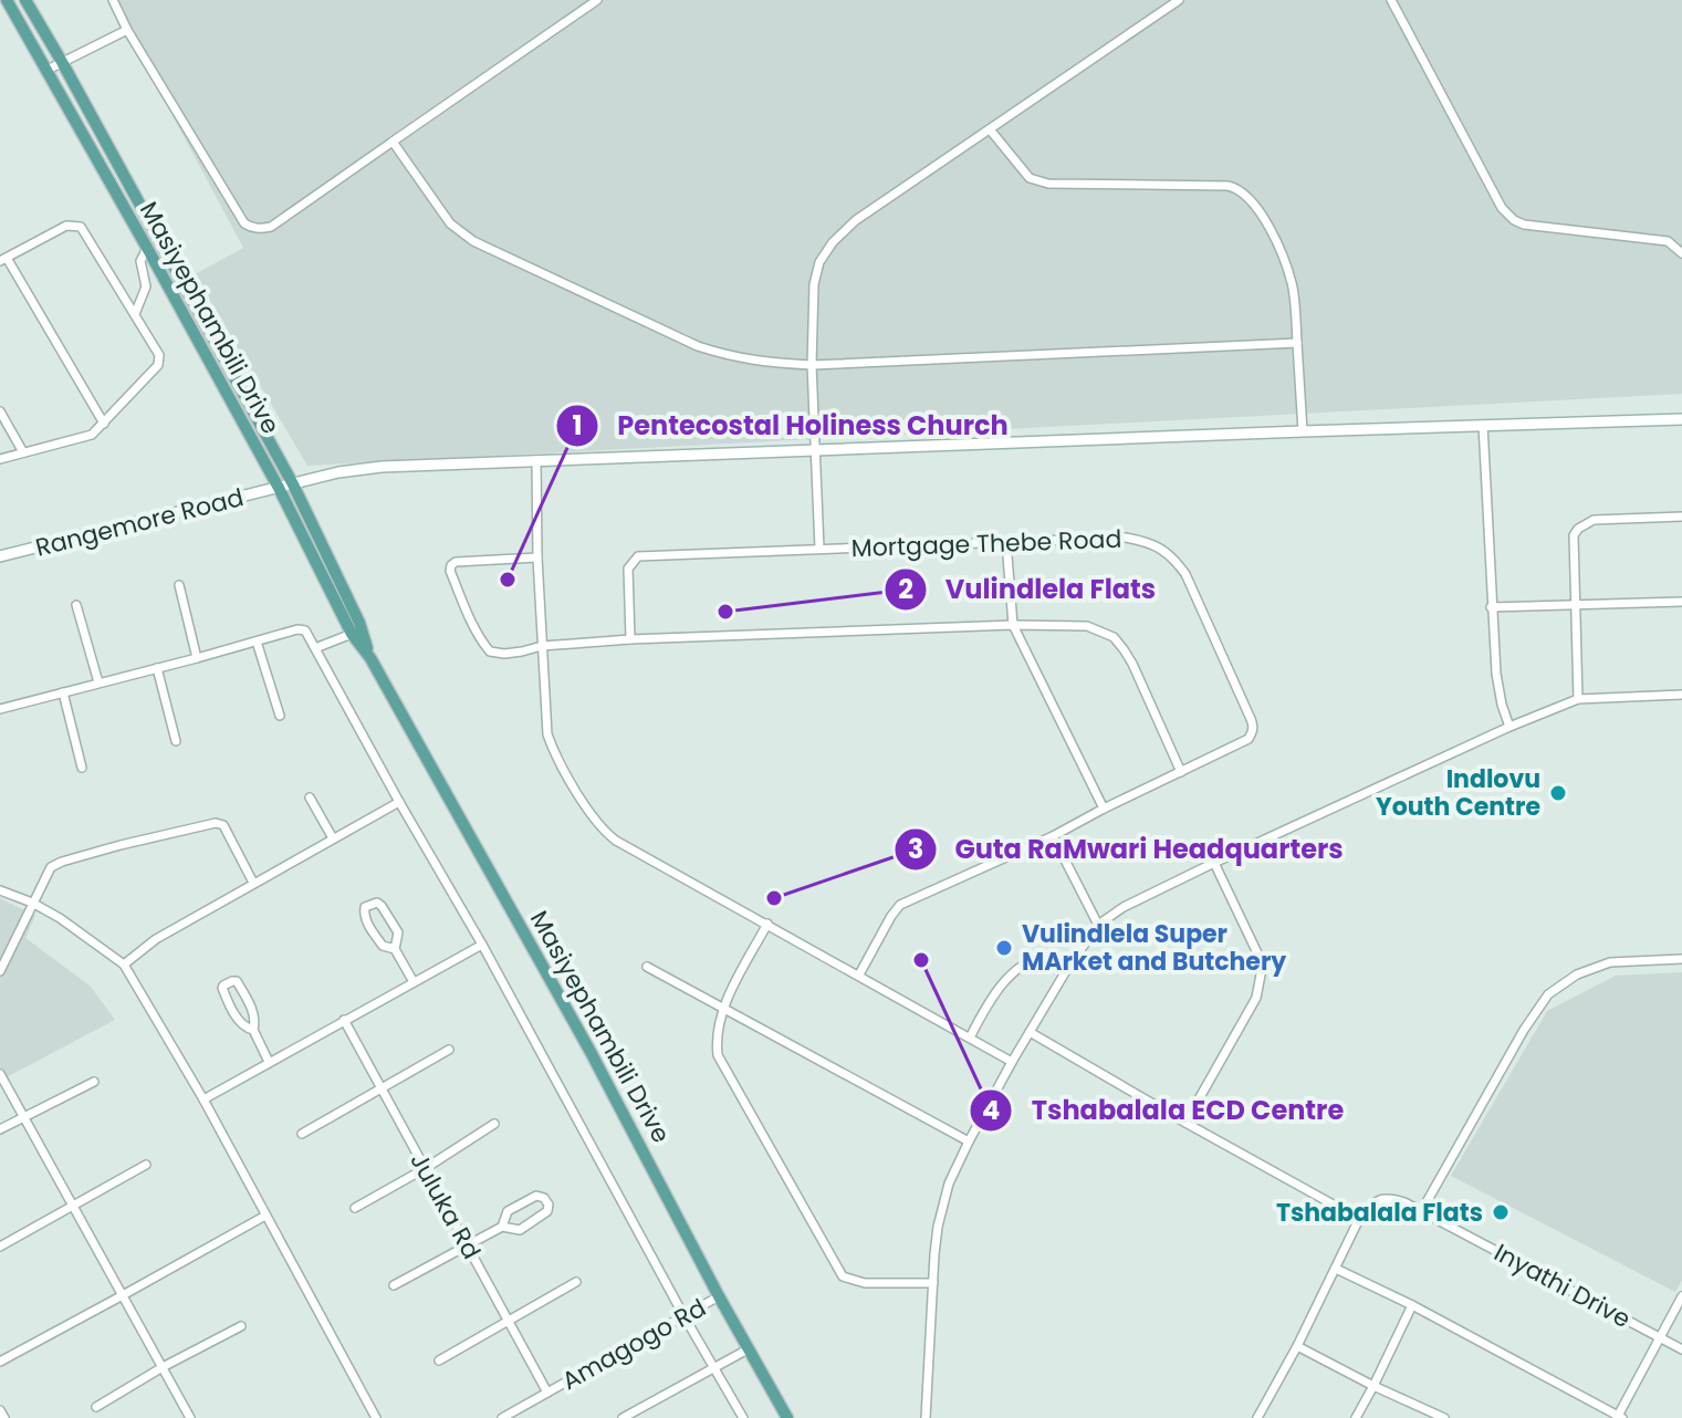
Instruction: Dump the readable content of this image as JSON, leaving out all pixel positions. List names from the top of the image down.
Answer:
{
  "streets": {
    "main road": ["Masiyephambili Drive"],
    "street": [
      "Rangemore Road",
      "Mortgage Thebe Road",
      "Juluka Rd",
      "Inyathi Drive",
      "Amagogo Rd"
    ]
  },
  "crossings": [
    ["Masiyephambili Drive", "Rangemore Road"],
    ["Masiyephambili Drive", "Amagogo Rd"],
    ["Juluka Rd", "Amagogo Rd"]
  ],
  "places": [
    "Pentecostal Holiness Church",
    "Vulindlela Flats",
    "Indlovu Youth Centre",
    "Guta RaMwari Headquarters",
    "Vulindlela Super MArket and Butchery",
    "Tshabalala ECD Centre",
    "Tshabalala Flats"
  ]
}
